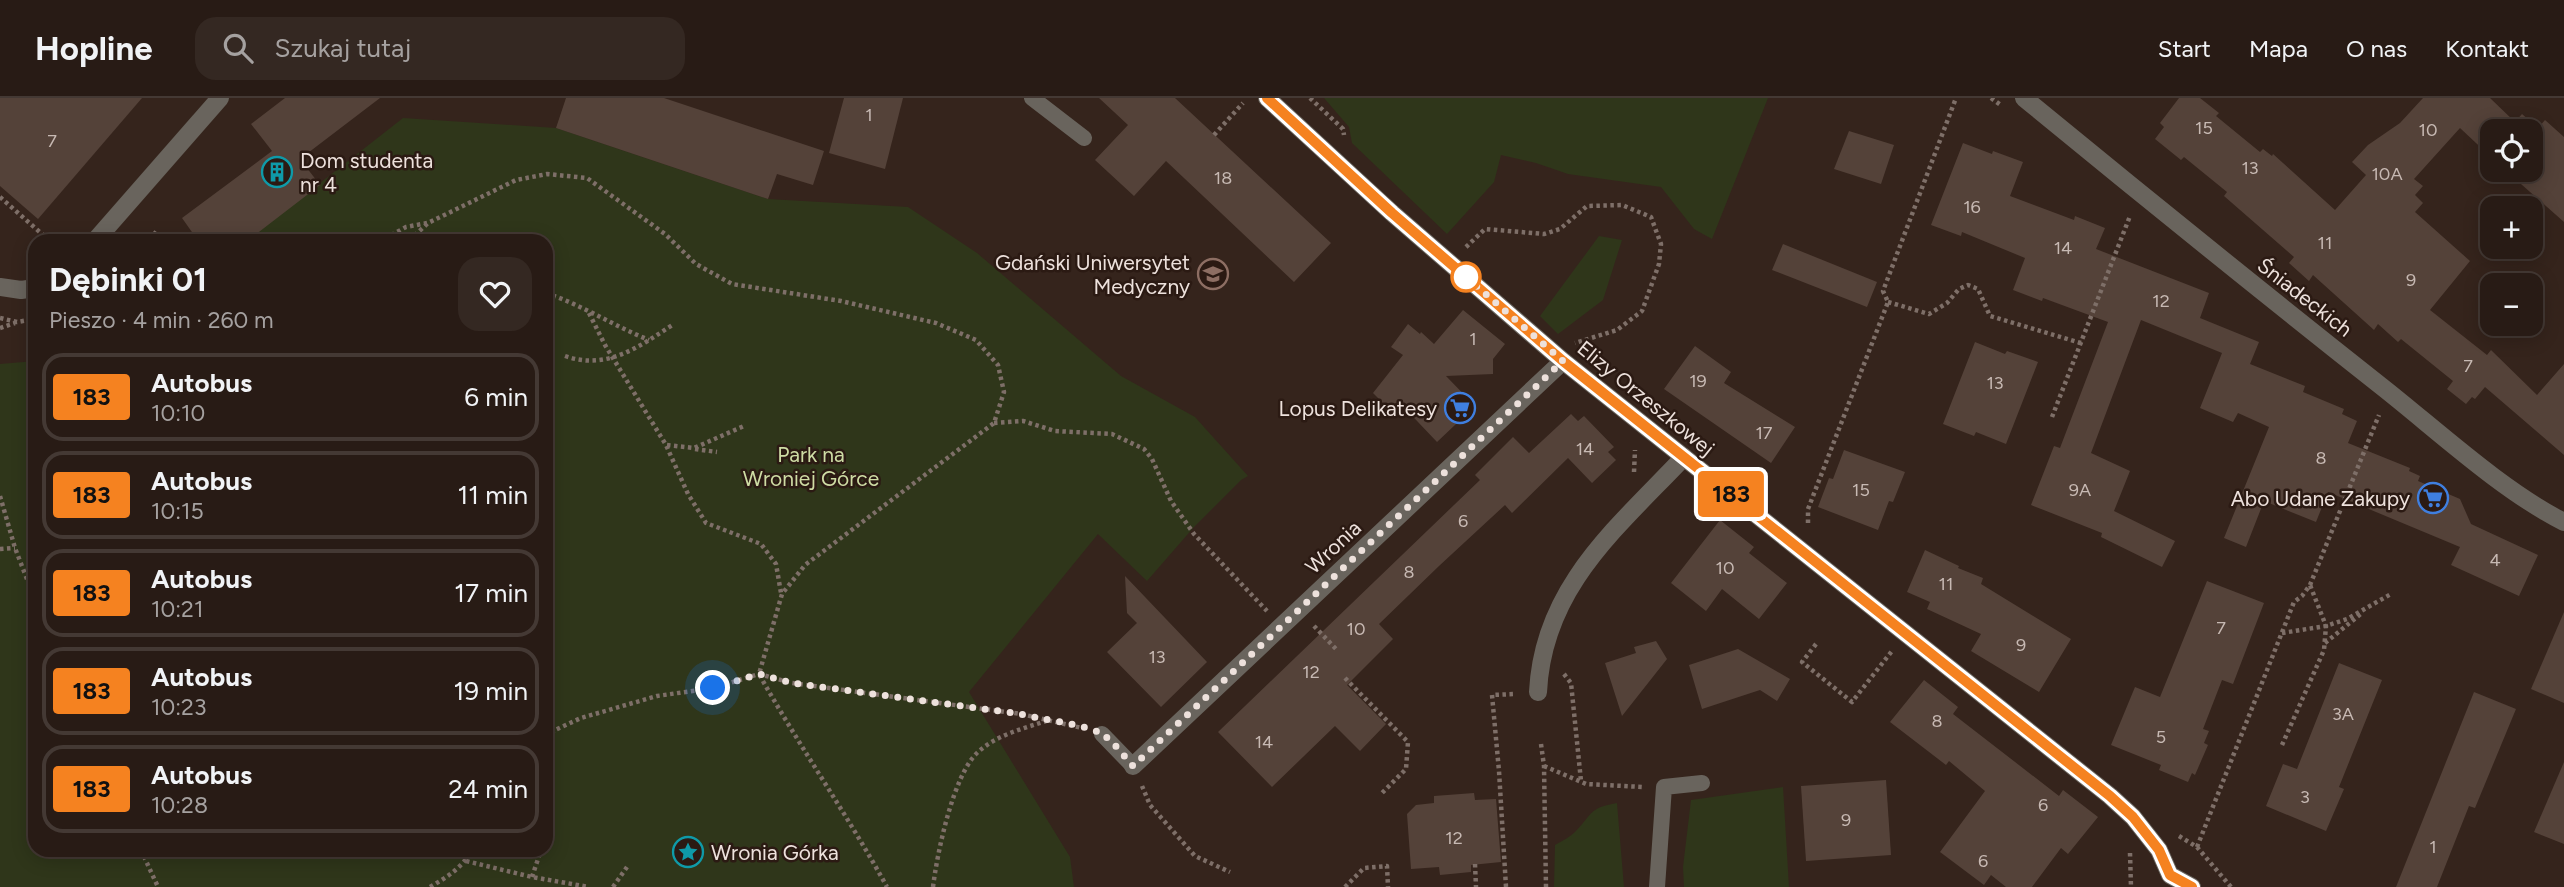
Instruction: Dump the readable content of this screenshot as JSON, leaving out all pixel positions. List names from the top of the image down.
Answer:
{
  "streets": {
    "street": ["Śniadeckich", "Elizy Orzeszkowej", "Wronia"]
  },
  "crossings": [
    ["Elizy Orzeszkowej", "Wronia"]
  ],
  "parks": ["Park na Wroniej Górce"],
  "places": {
    "building": ["Dom studenta nr 4"],
    "school or university": ["Gdański Uniwersytet Medyczny"],
    "supermarket": ["Lopus Delikatesy", "Abo Udane Zakupy"],
    "place": ["Wronia Górka"]
  },
  "lines": ["bus line 183"],
  "house_numbers": [
    "1",
    "15",
    "10",
    "7",
    "13",
    "10A",
    "18",
    "16",
    "11",
    "14",
    "9",
    "12",
    "1",
    "7",
    "19",
    "13",
    "17",
    "14",
    "8",
    "15",
    "9A",
    "6",
    "4",
    "10",
    "8",
    "11",
    "7",
    "10",
    "9",
    "13",
    "12",
    "3A",
    "8",
    "5",
    "14",
    "3",
    "6",
    "9",
    "12",
    "1",
    "6"
  ],
  "page": {
    "header": "Hopline",
    "search": "Szukaj tutaj",
    "nav": [
      "Start",
      "Mapa",
      "O nas",
      "Kontakt"
    ],
    "on_map": "183",
    "map_buttons": ["+", "−"],
    "heading": ["Dębinki 01", "Pieszo · 4 min · 260 m"],
    "list": [
      {
        "mark": "183",
        "name": "Autobus",
        "note": "10:10",
        "value": "6 min"
      },
      {
        "mark": "183",
        "name": "Autobus",
        "note": "10:15",
        "value": "11 min"
      },
      {
        "mark": "183",
        "name": "Autobus",
        "note": "10:21",
        "value": "17 min"
      },
      {
        "mark": "183",
        "name": "Autobus",
        "note": "10:23",
        "value": "19 min"
      },
      {
        "mark": "183",
        "name": "Autobus",
        "note": "10:28",
        "value": "24 min"
      }
    ]
  }
}
